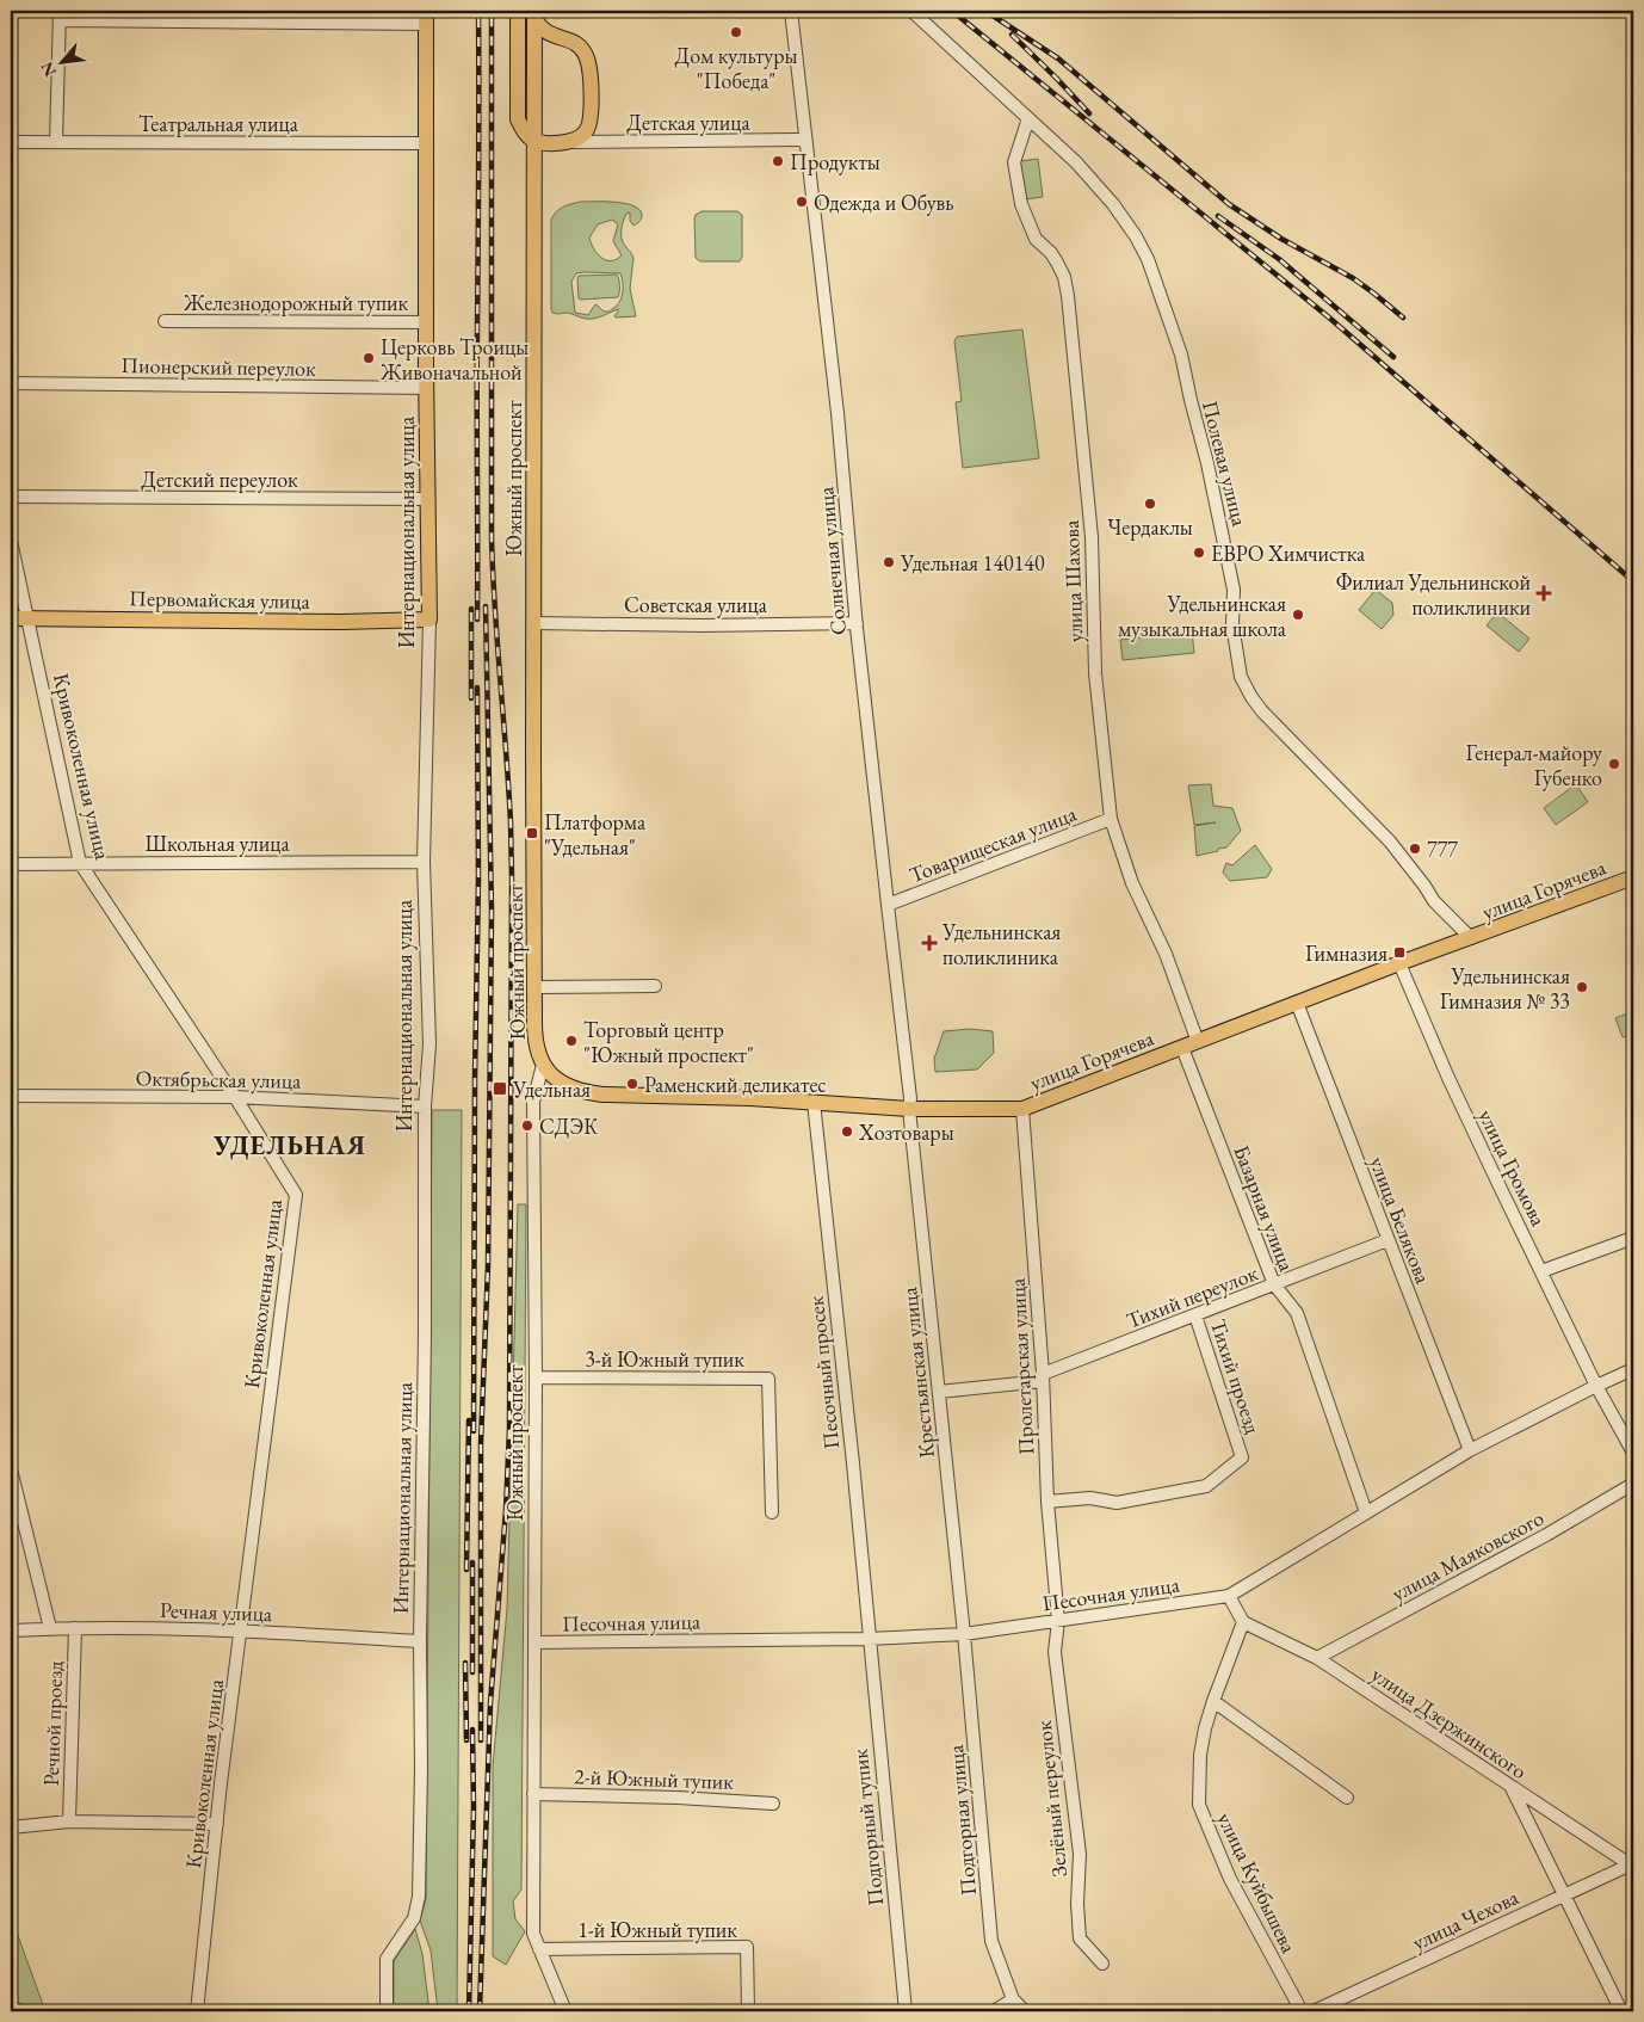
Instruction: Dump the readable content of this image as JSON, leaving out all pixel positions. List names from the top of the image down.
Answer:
{
  "streets": {
    "main road": [
      "Южный проспект",
      "Интернациональная улица",
      "Первомайская улица",
      "улица Горячева"
    ],
    "street": [
      "Детская улица",
      "Театральная улица",
      "Железнодорожный тупик",
      "Пионерский переулок",
      "Полевая улица",
      "Детский переулок",
      "Солнечная улица",
      "улица Шахова",
      "Советская улица",
      "Кривоколенная улица",
      "Школьная улица",
      "Товарищеская улица",
      "Октябрьская улица",
      "улица Громова",
      "Базарная улица",
      "улица Белякова",
      "Тихий переулок",
      "3-й Южный тупик",
      "Пролетарская улица",
      "Песочный просек",
      "Крестьянская улица",
      "Тихий проезд",
      "улица Маяковского",
      "Песочная улица",
      "Речная улица",
      "улица Дзержинского",
      "Речной проезд",
      "2-й Южный тупик",
      "Зелёный переулок",
      "Подгорная улица",
      "Подгорный тупик",
      "улица Куйбышева",
      "улица Чехова",
      "1-й Южный тупик"
    ]
  },
  "crossings": [
    ["Детская улица", "Солнечная улица"],
    ["Театральная улица", "Интернациональная улица"],
    ["Железнодорожный тупик", "Интернациональная улица"],
    ["Пионерский переулок", "Интернациональная улица"],
    ["Полевая улица", "улица Шахова"],
    ["Полевая улица", "улица Горячева"],
    ["Детский переулок", "Интернациональная улица"],
    ["Южный проспект", "Советская улица"],
    ["Южный проспект", "улица Горячева"],
    ["Южный проспект", "3-й Южный тупик"],
    ["Южный проспект", "Песочная улица"],
    ["Южный проспект", "2-й Южный тупик"],
    ["Южный проспект", "1-й Южный тупик"],
    ["Интернациональная улица", "Первомайская улица"],
    ["Интернациональная улица", "Школьная улица"],
    ["Интернациональная улица", "Октябрьская улица"],
    ["Интернациональная улица", "Речная улица"],
    ["Солнечная улица", "Советская улица"],
    ["Солнечная улица", "Товарищеская улица"],
    ["Солнечная улица", "улица Горячева"],
    ["Солнечная улица", "Крестьянская улица"],
    ["улица Шахова", "Товарищеская улица"],
    ["улица Шахова", "улица Горячева"],
    ["Первомайская улица", "Кривоколенная улица"],
    ["Кривоколенная улица", "Школьная улица"],
    ["Кривоколенная улица", "Октябрьская улица"],
    ["Кривоколенная улица", "Речная улица"],
    ["улица Горячева", "улица Громова"],
    ["улица Горячева", "Базарная улица"],
    ["улица Горячева", "улица Белякова"],
    ["улица Горячева", "Пролетарская улица"],
    ["улица Горячева", "Песочный просек"],
    ["улица Горячева", "Крестьянская улица"],
    ["улица Громова", "Песочная улица"],
    ["Базарная улица", "Тихий переулок"],
    ["Базарная улица", "Песочная улица"],
    ["улица Белякова", "Тихий переулок"],
    ["улица Белякова", "Песочная улица"],
    ["Тихий переулок", "Пролетарская улица"],
    ["Тихий переулок", "Крестьянская улица"],
    ["Тихий переулок", "Тихий проезд"],
    ["Пролетарская улица", "Тихий проезд"],
    ["Пролетарская улица", "Песочная улица"],
    ["Пролетарская улица", "Зелёный переулок"],
    ["Песочный просек", "Песочная улица"],
    ["Песочный просек", "Подгорный тупик"],
    ["Крестьянская улица", "Песочная улица"],
    ["Крестьянская улица", "Подгорная улица"],
    ["улица Маяковского", "улица Дзержинского"],
    ["Песочная улица", "Зелёный переулок"],
    ["Песочная улица", "Подгорная улица"],
    ["Песочная улица", "Подгорный тупик"],
    ["Речная улица", "Речной проезд"],
    ["улица Дзержинского", "улица Куйбышева"],
    ["улица Дзержинского", "улица Чехова"]
  ],
  "districts": ["УДЕЛЬНАЯ"],
  "places": {
    "other": [
      "Дом культуры \"Победа\"",
      "Продукты",
      "Одежда и Обувь",
      "Церковь Троицы Живоначальной",
      "Чердаклы",
      "ЕВРО Химчистка",
      "Удельная 140140",
      "Удельнинская музыкальная школа",
      "Генерал-майору Губенко",
      "777",
      "Удельнинская Гимназия № 33",
      "Торговый центр \"Южный проспект\"",
      "Раменский деликатес",
      "СДЭК",
      "Хозтовары"
    ],
    "health": ["Филиал Удельнинской поликлиники", "Удельнинская поликлиника"],
    "transit": ["Платформа \"Удельная\"", "Гимназия", "Удельная"]
  },
  "north": "bottom left"
}
